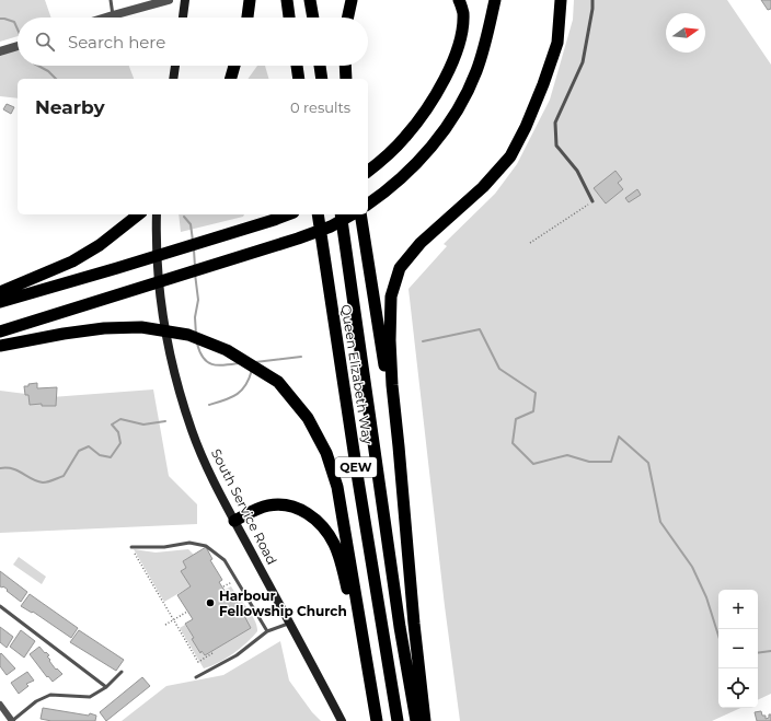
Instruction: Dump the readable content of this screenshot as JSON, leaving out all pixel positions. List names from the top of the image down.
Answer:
{
  "streets": {
    "highway": ["Queen Elizabeth Way", "QEW"],
    "main road": ["South Service Road"]
  },
  "places": ["Harbour Fellowship Church"],
  "north": "right",
  "page": {
    "search": "Search here",
    "heading": ["Nearby", "0 results"],
    "map_buttons": ["+", "−"]
  }
}
